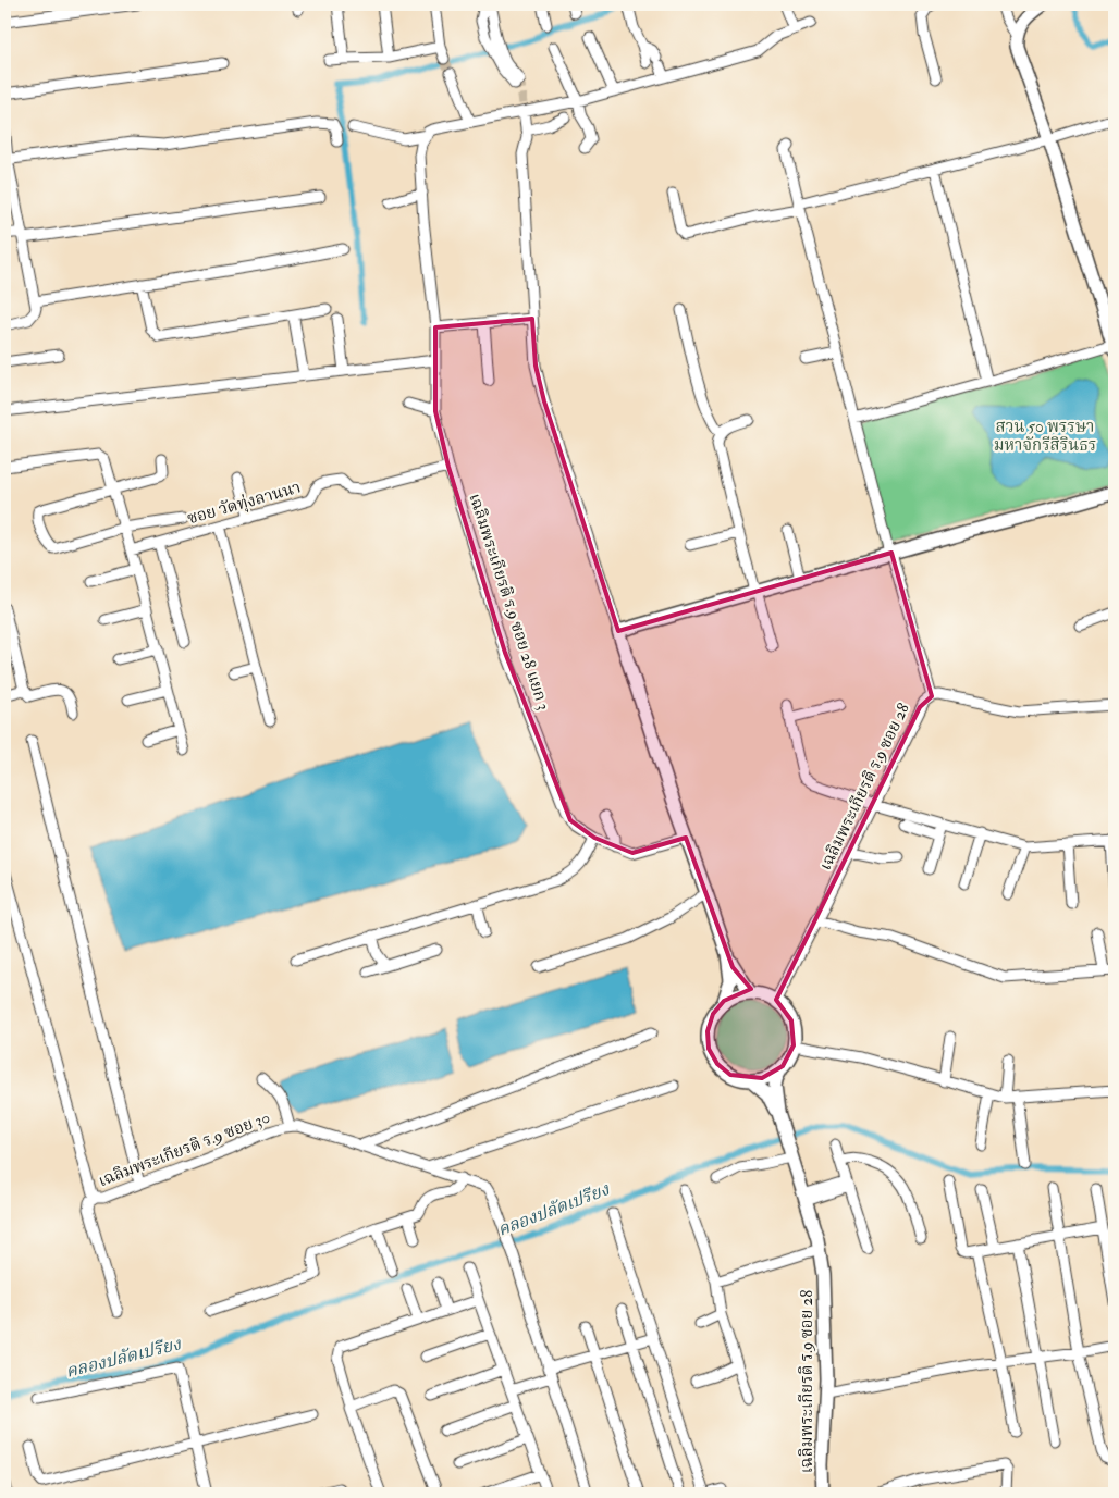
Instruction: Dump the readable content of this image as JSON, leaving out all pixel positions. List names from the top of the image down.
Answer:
{
  "streets": {
    "main road": ["เฉลิมพระเกียรติ ร.9 ซอย 28"],
    "street": ["ซอย วัดทุ่งลานนา", "เฉลิมพระเกียรติ ร.9 ซอย 28 แยก 3", "เฉลิมพระเกียรติ ร.9 ซอย 30"]
  },
  "crossings": [
    ["ซอย วัดทุ่งลานนา", "เฉลิมพระเกียรติ ร.9 ซอย 28 แยก 3"]
  ],
  "water": ["คลองปลัดเปรียง"],
  "parks": ["สวน 50 พรรษา มหาจักรีสิรินธร"]
}
